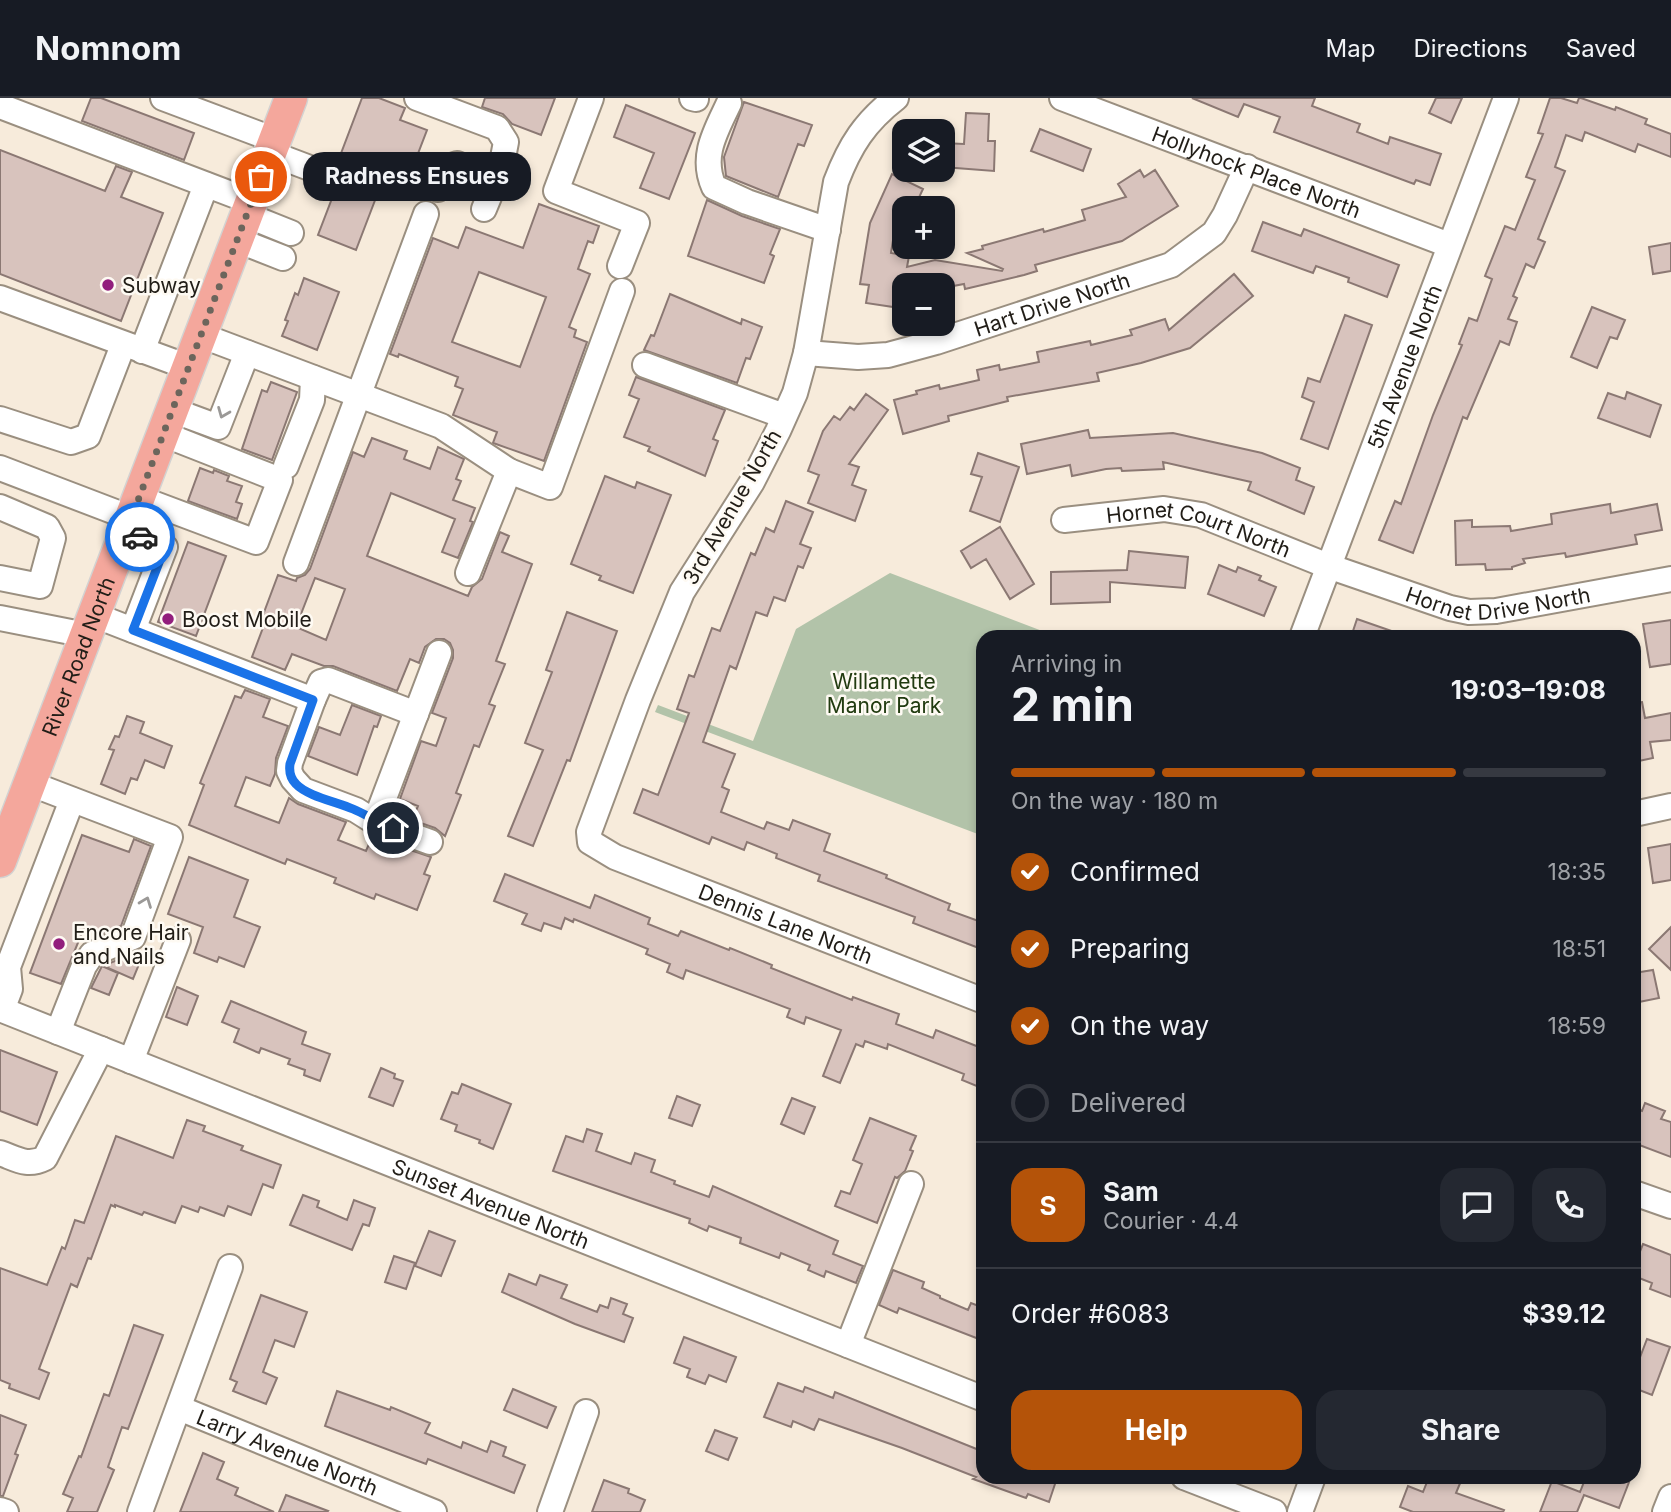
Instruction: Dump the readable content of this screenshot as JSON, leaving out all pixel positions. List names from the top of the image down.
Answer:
{
  "streets": {
    "main road": ["River Road North"],
    "street": [
      "Hollyhock Place North",
      "Hart Drive North",
      "5th Avenue North",
      "3rd Avenue North",
      "Hornet Court North",
      "Hornet Drive North",
      "Dennis Lane North",
      "Sunset Avenue North",
      "Larry Avenue North"
    ]
  },
  "crossings": [
    ["Hollyhock Place North", "Hart Drive North"],
    ["Hollyhock Place North", "5th Avenue North"],
    ["Hart Drive North", "3rd Avenue North"],
    ["5th Avenue North", "Hornet Court North"],
    ["5th Avenue North", "Hornet Drive North"],
    ["3rd Avenue North", "Dennis Lane North"],
    ["Hornet Court North", "Hornet Drive North"]
  ],
  "parks": ["Willamette Manor Park"],
  "places": [
    "Radness Ensues",
    "Subway",
    "Boost Mobile",
    "Encore Hair and Nails"
  ],
  "page": {
    "header": "Nomnom",
    "nav": ["Map", "Directions", "Saved"],
    "map_buttons": ["+", "−"],
    "bubble": "Radness Ensues",
    "heading": ["2 min", "Arriving in", "19:03–19:08"],
    "panel": [
      "Sam",
      "Courier · 4.4",
      "Order #6083",
      "$39.12"
    ],
    "bar": "On the way · 180 m",
    "list": [
      ["Confirmed", "18:35"],
      ["Preparing", "18:51"],
      ["On the way", "18:59"],
      "Delivered"
    ],
    "round": "S",
    "buttons": ["Help", "Share"]
  }
}
